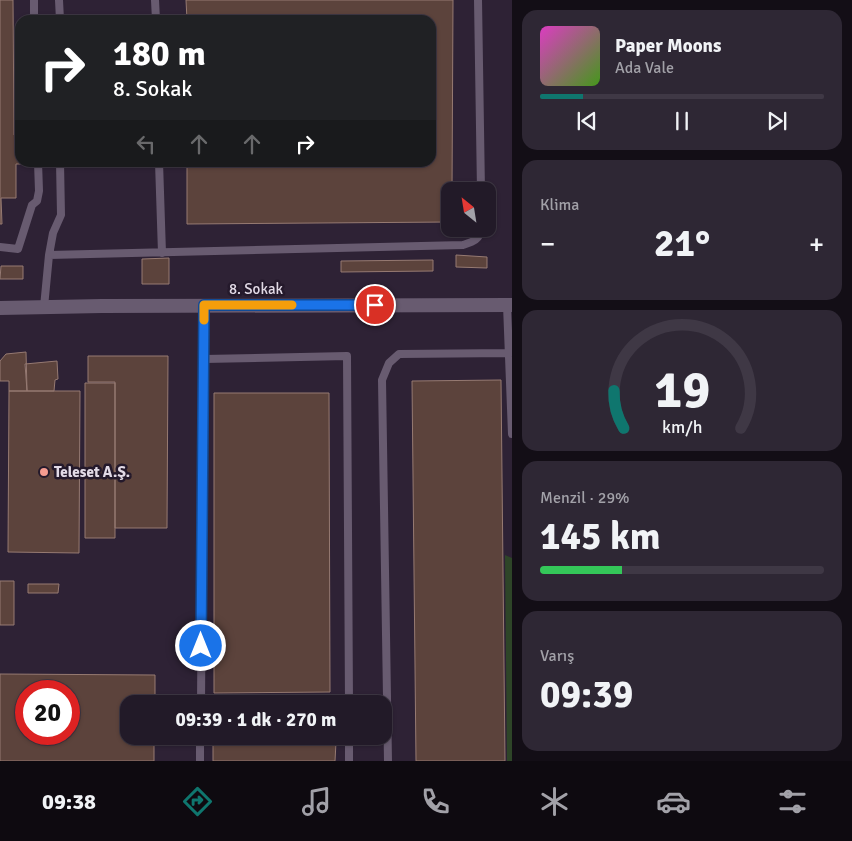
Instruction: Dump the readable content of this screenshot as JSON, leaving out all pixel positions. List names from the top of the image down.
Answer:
{
  "streets": {
    "street": ["8. Sokak"]
  },
  "places": ["Teleset A.Ş."],
  "north": "top left",
  "page": {
    "turn": ["180 m", "8. Sokak"],
    "song": ["Paper Moons", "Ada Vale"],
    "tile": [
      "Klima",
      ["Menzil · 29%", "145 km"],
      ["Varış", "09:39"]
    ],
    "heat": ["−", "21°", "+"],
    "limit": "20",
    "trip": "09:39 · 1 dk · 270 m",
    "tabs": "09:38",
    "gauge": ["19", "km/h"]
  }
}
